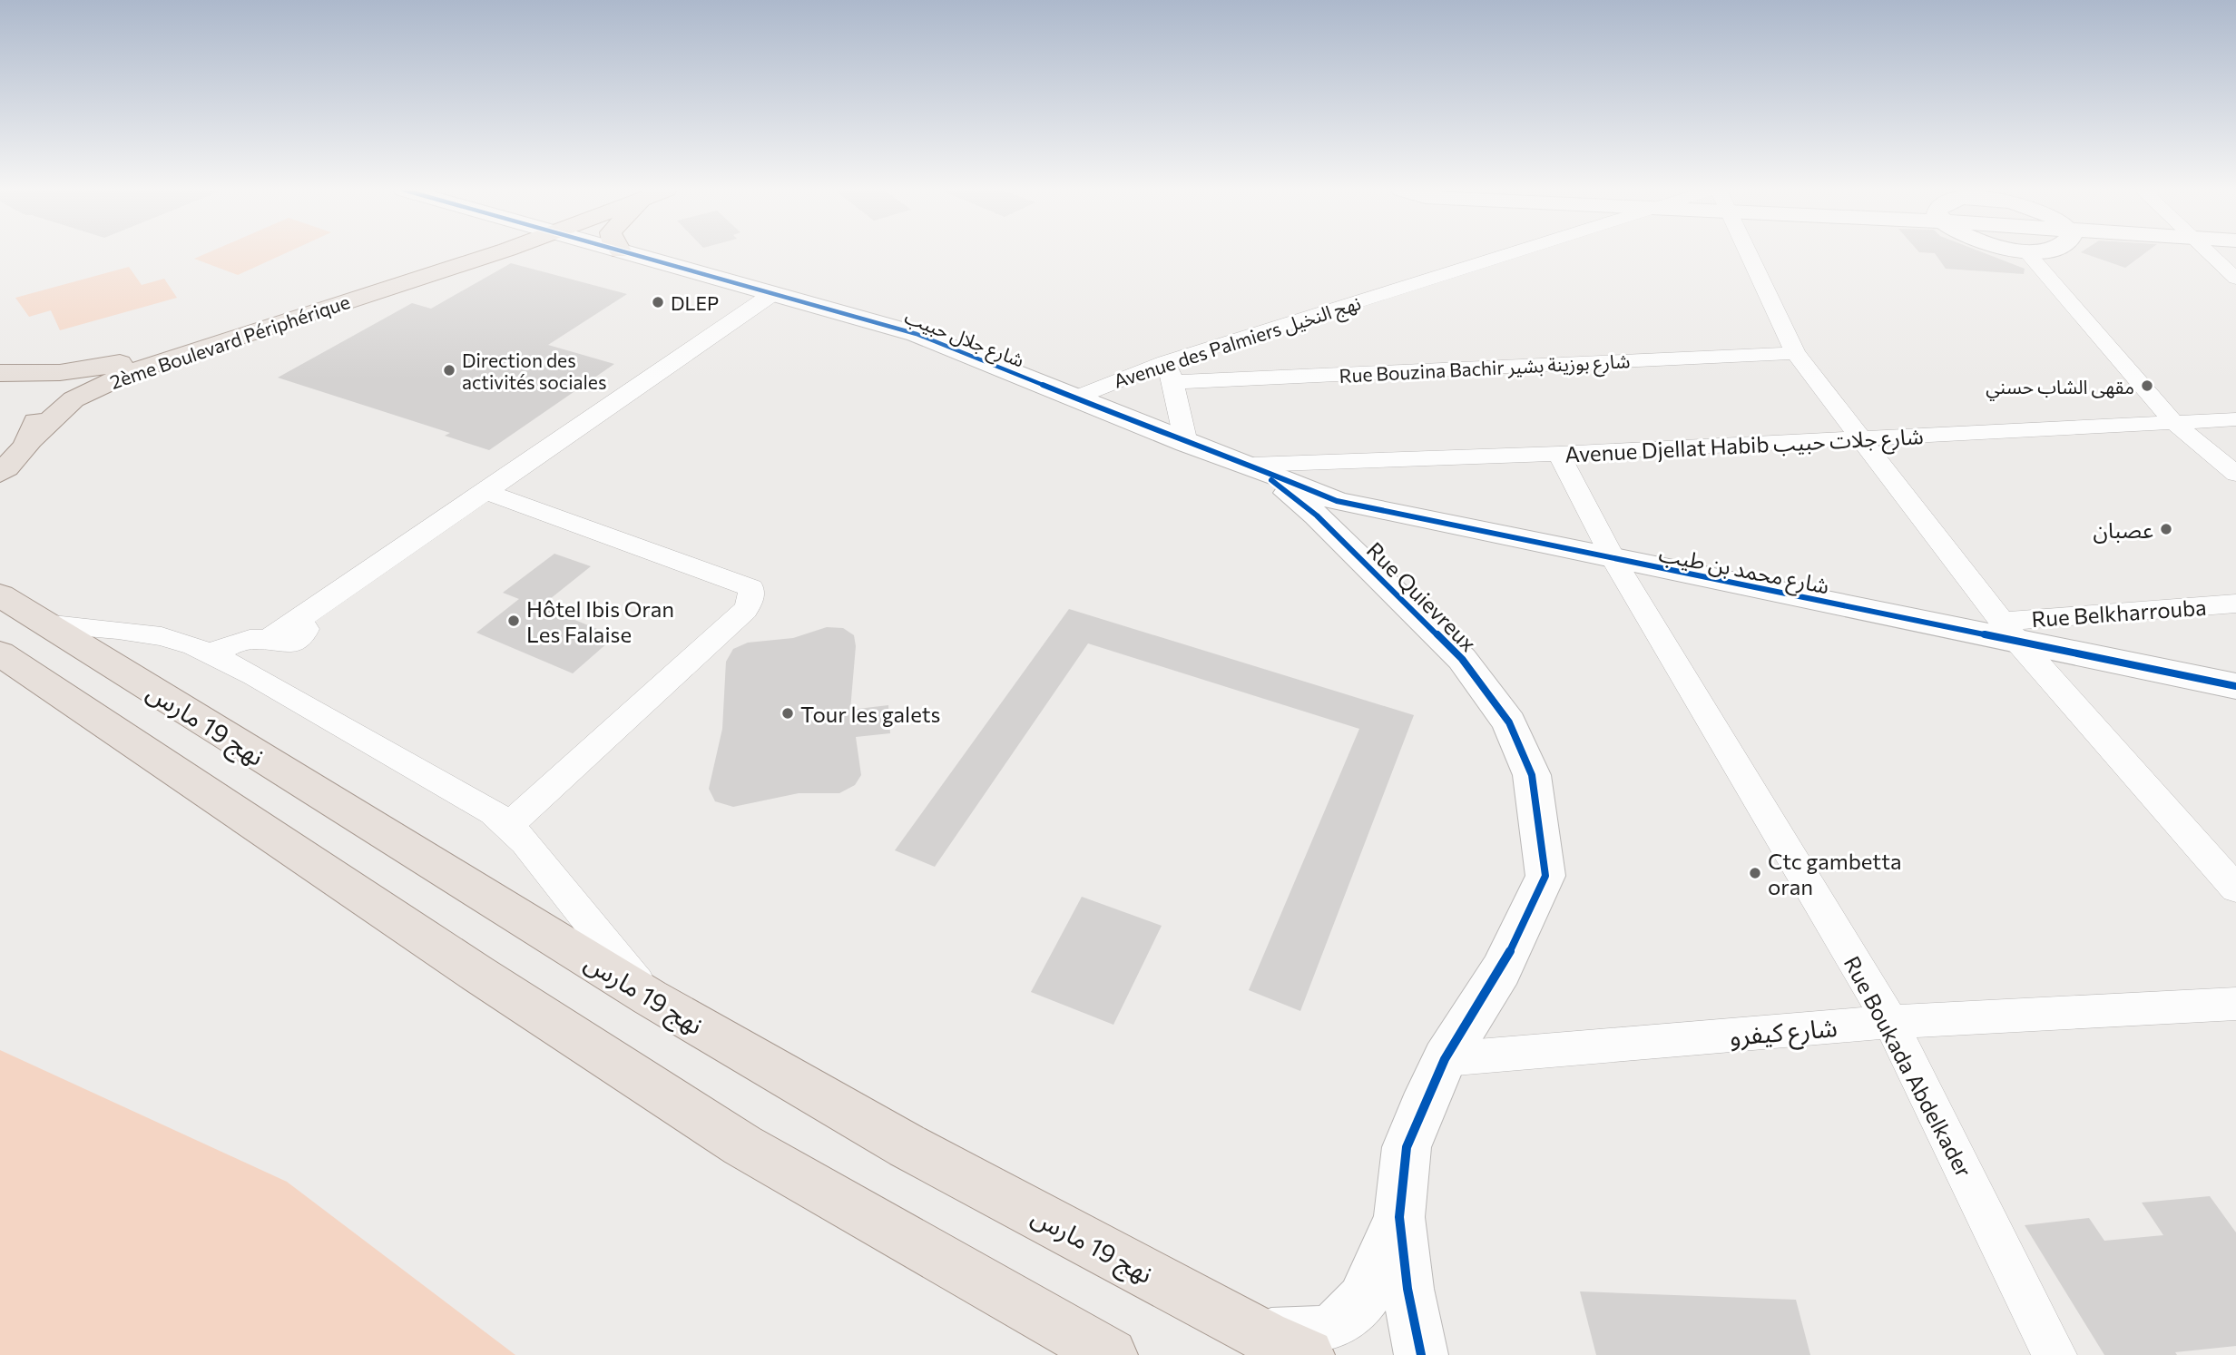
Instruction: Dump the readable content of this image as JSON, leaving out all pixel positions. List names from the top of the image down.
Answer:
{
  "streets": {
    "main road": ["2ème Boulevard Périphérique", "نهج 19 مارس"],
    "street": [
      "شارع جلال حبيب",
      "Avenue des Palmiers نهج النخيل",
      "Rue Bouzina Bachir شارع بوزينة بشير",
      "Avenue Djellat Habib شارع جلات حبيب",
      "شارع محمد بن طيب",
      "Rue Quievreux",
      "Rue Belkharrouba",
      "شارع كيفرو",
      "Rue Boukada Abdelkader"
    ]
  },
  "crossings": [
    ["شارع جلال حبيب", "Avenue des Palmiers نهج النخيل"],
    ["شارع جلال حبيب", "Avenue Djellat Habib شارع جلات حبيب"],
    ["شارع جلال حبيب", "شارع محمد بن طيب"],
    ["شارع جلال حبيب", "Rue Quievreux"],
    ["Avenue des Palmiers نهج النخيل", "Rue Bouzina Bachir شارع بوزينة بشير"],
    ["Avenue Djellat Habib شارع جلات حبيب", "شارع محمد بن طيب"],
    ["Avenue Djellat Habib شارع جلات حبيب", "Rue Quievreux"],
    ["Avenue Djellat Habib شارع جلات حبيب", "Rue Boukada Abdelkader"],
    ["شارع محمد بن طيب", "Rue Quievreux"],
    ["شارع محمد بن طيب", "Rue Belkharrouba"],
    ["شارع محمد بن طيب", "Rue Boukada Abdelkader"],
    ["Rue Quievreux", "شارع كيفرو"],
    ["شارع كيفرو", "Rue Boukada Abdelkader"]
  ],
  "places": [
    "DLEP",
    "Direction des activités sociales",
    "مقهى الشاب حسني",
    "عصبان",
    "Hôtel Ibis Oran Les Falaise",
    "Tour les galets",
    "Ctc gambetta oran"
  ]
}
